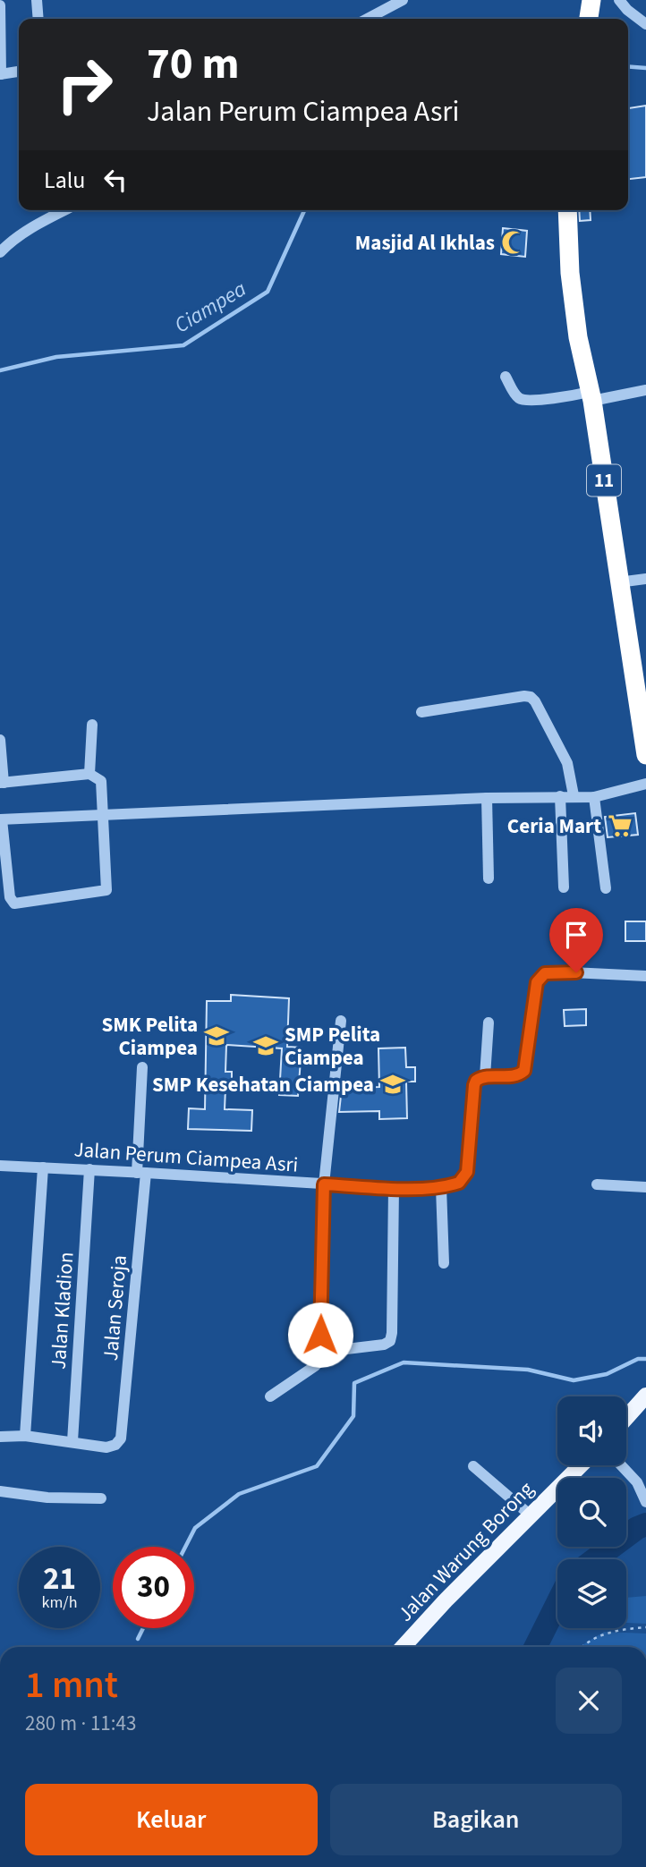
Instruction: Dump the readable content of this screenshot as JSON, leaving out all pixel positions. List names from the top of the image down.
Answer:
{
  "streets": {
    "highway": ["11"],
    "main road": ["Jalan Warung Borong"],
    "street": ["Jalan Perum Ciampea Asri", "Jalan Seroja", "Jalan Kladion"]
  },
  "crossings": [
    ["Jalan Perum Ciampea Asri", "Jalan Seroja"],
    ["Jalan Perum Ciampea Asri", "Jalan Kladion"],
    ["Jalan Seroja", "Jalan Kladion"]
  ],
  "water": ["Ciampea"],
  "places": {
    "mosque": ["Masjid Al Ikhlas"],
    "supermarket": ["Ceria Mart"],
    "school or university": ["SMK Pelita Ciampea", "SMP Pelita Ciampea", "SMP Kesehatan Ciampea"]
  },
  "page": {
    "turn": ["70 m", "Jalan Perum Ciampea Asri"],
    "then": "Lalu",
    "speed": "21 km/h",
    "limit": "30",
    "heading": ["1 mnt", "280 m · 11:43"],
    "buttons": ["Keluar", "Bagikan"]
  }
}
